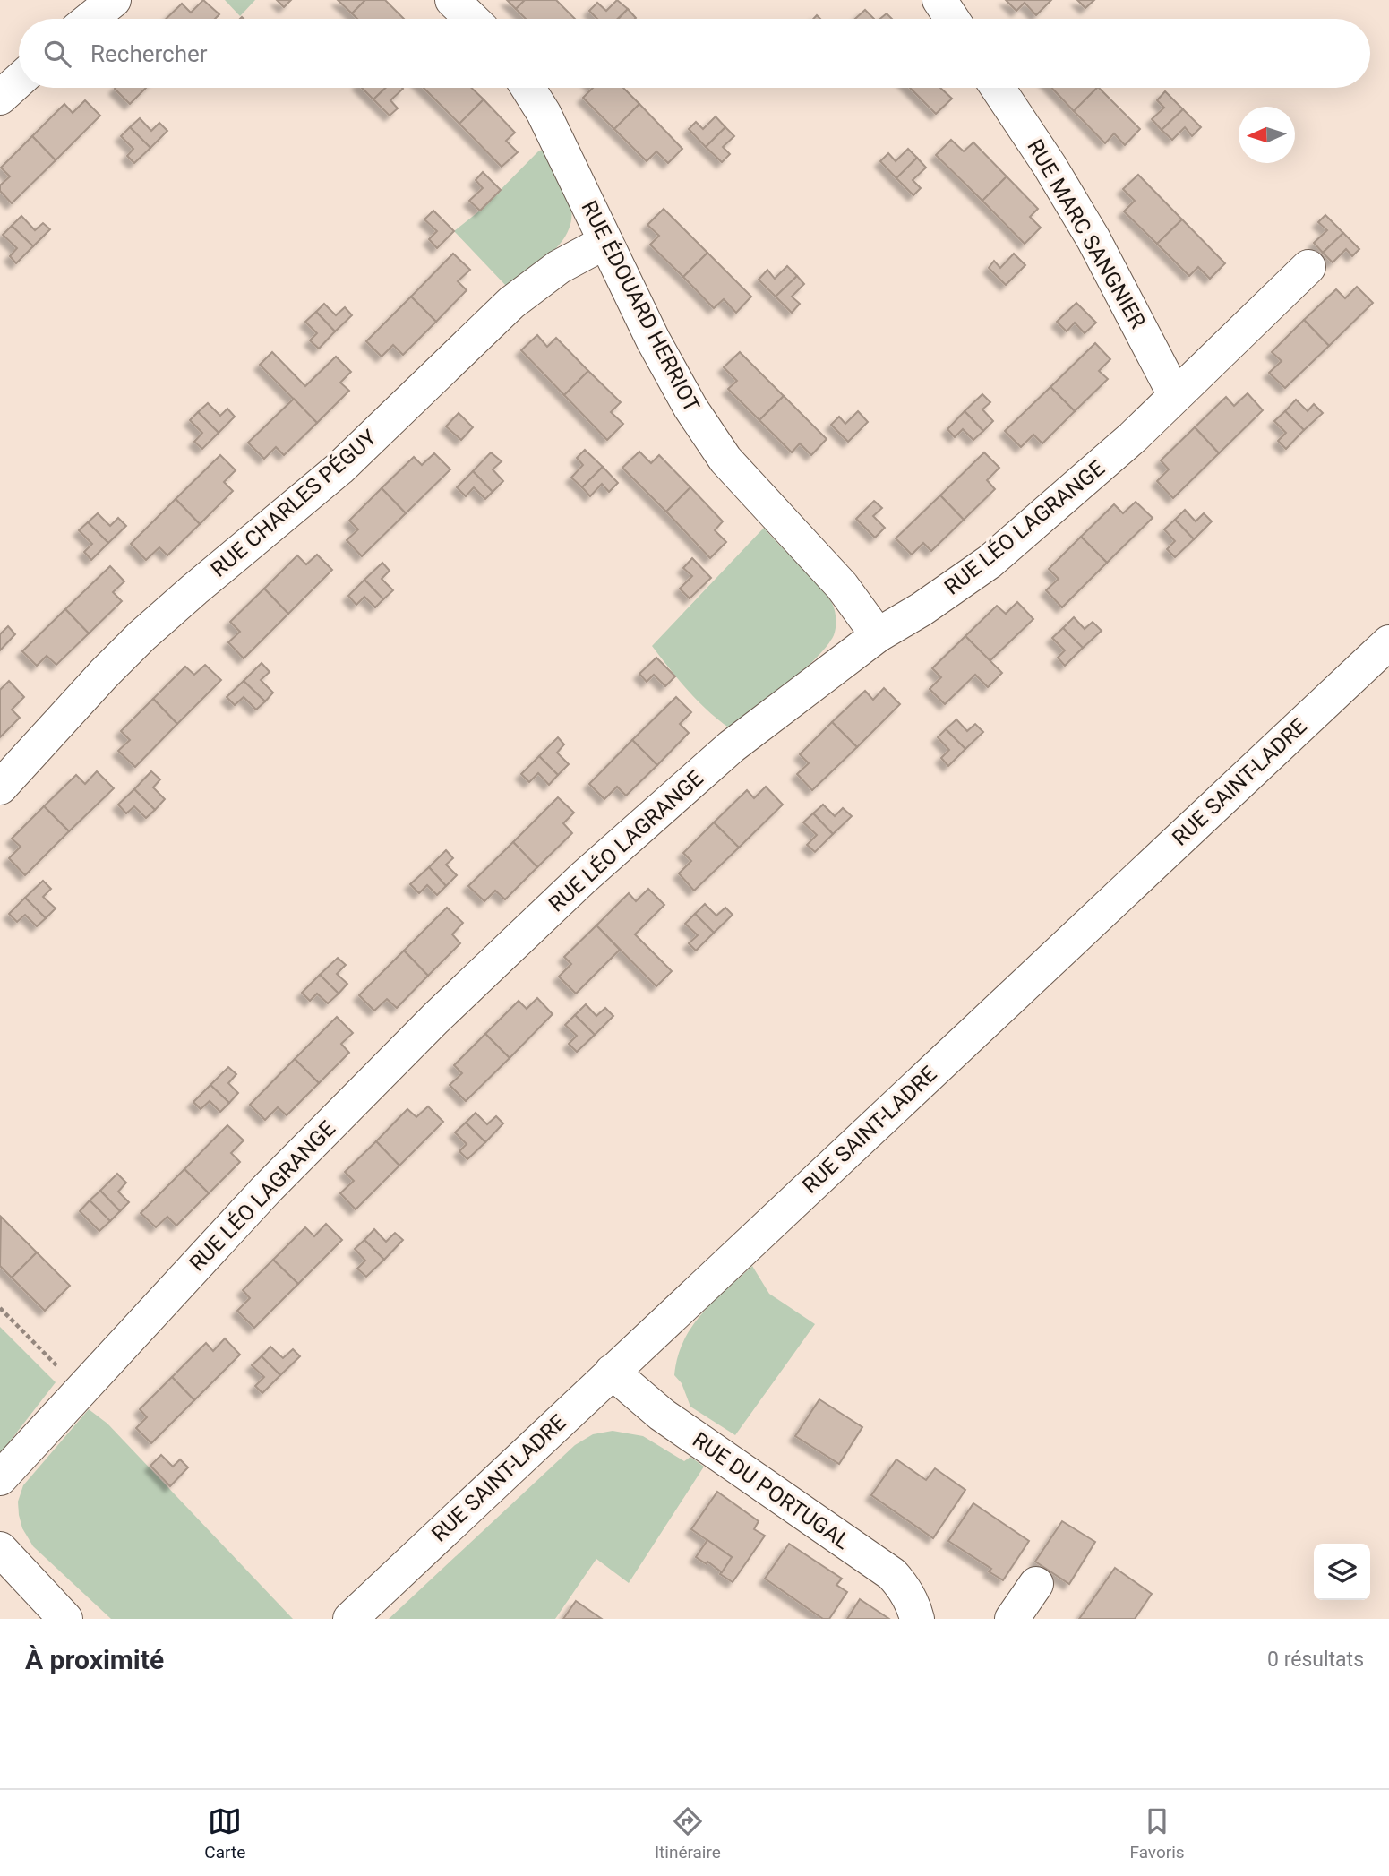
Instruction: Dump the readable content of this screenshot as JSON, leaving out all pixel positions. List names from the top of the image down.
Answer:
{
  "streets": {
    "street": [
      "RUE MARC SANGNIER",
      "RUE ÉDOUARD HERRIOT",
      "RUE CHARLES PÉGUY",
      "RUE LÉO LAGRANGE",
      "RUE SAINT-LADRE",
      "RUE DU PORTUGAL"
    ]
  },
  "crossings": [
    ["RUE MARC SANGNIER", "RUE LÉO LAGRANGE"],
    ["RUE ÉDOUARD HERRIOT", "RUE CHARLES PÉGUY"],
    ["RUE ÉDOUARD HERRIOT", "RUE LÉO LAGRANGE"],
    ["RUE SAINT-LADRE", "RUE DU PORTUGAL"]
  ],
  "north": "left",
  "page": {
    "search": "Rechercher",
    "heading": ["À proximité", "0 résultats"],
    "nav": ["Carte", "Itinéraire", "Favoris"]
  }
}
